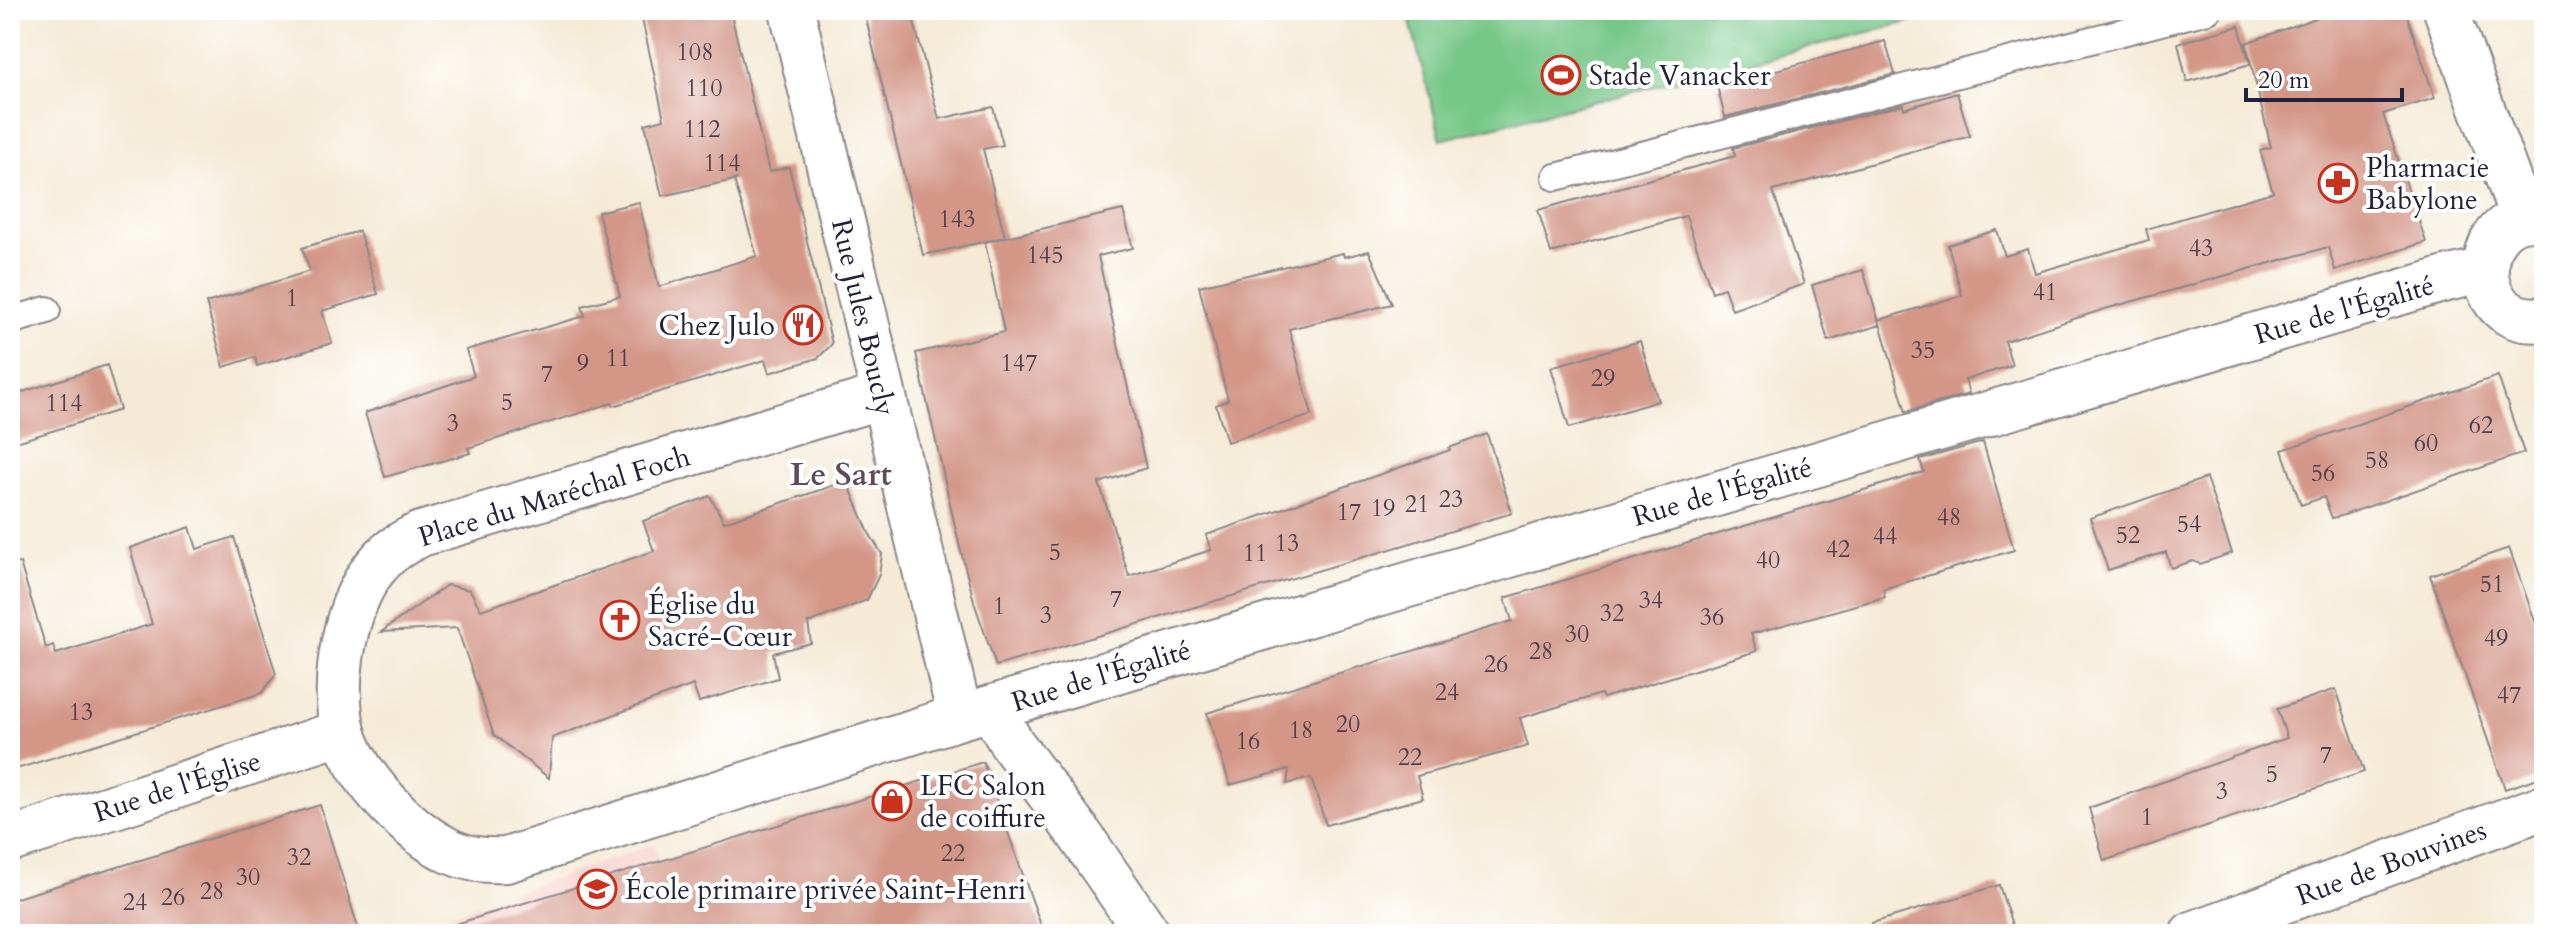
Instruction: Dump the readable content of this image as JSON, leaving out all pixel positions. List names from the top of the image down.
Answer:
{
  "streets": {
    "street": [
      "Rue de l'Égalité",
      "Rue Jules Boucly",
      "Place du Maréchal Foch",
      "Rue de l'Église",
      "Rue de Bouvines"
    ]
  },
  "crossings": [
    ["Rue de l'Égalité", "Rue Jules Boucly"],
    ["Rue de l'Égalité", "Place du Maréchal Foch"],
    ["Rue Jules Boucly", "Place du Maréchal Foch"],
    ["Place du Maréchal Foch", "Rue de l'Église"]
  ],
  "districts": ["Le Sart"],
  "places": {
    "sports": ["Stade Vanacker"],
    "pharmacy": ["Pharmacie Babylone"],
    "restaurant": ["Chez Julo"],
    "church": ["Église du Sacré-Cœur"],
    "shop": ["LFC Salon de coiffure"],
    "school or university": ["École primaire privée Saint-Henri"]
  },
  "house_numbers": [
    "108",
    "110",
    "112",
    "114",
    "143",
    "43",
    "145",
    "41",
    "1",
    "35",
    "11",
    "9",
    "147",
    "7",
    "29",
    "5",
    "114",
    "3",
    "62",
    "60",
    "58",
    "56",
    "23",
    "21",
    "19",
    "17",
    "48",
    "54",
    "52",
    "44",
    "13",
    "42",
    "5",
    "11",
    "40",
    "51",
    "7",
    "34",
    "1",
    "32",
    "3",
    "36",
    "30",
    "49",
    "28",
    "26",
    "24",
    "47",
    "13",
    "20",
    "18",
    "16",
    "7",
    "22",
    "5",
    "3",
    "1",
    "22",
    "32",
    "30",
    "28",
    "26",
    "24"
  ],
  "scale_bar": "20 m"
}
